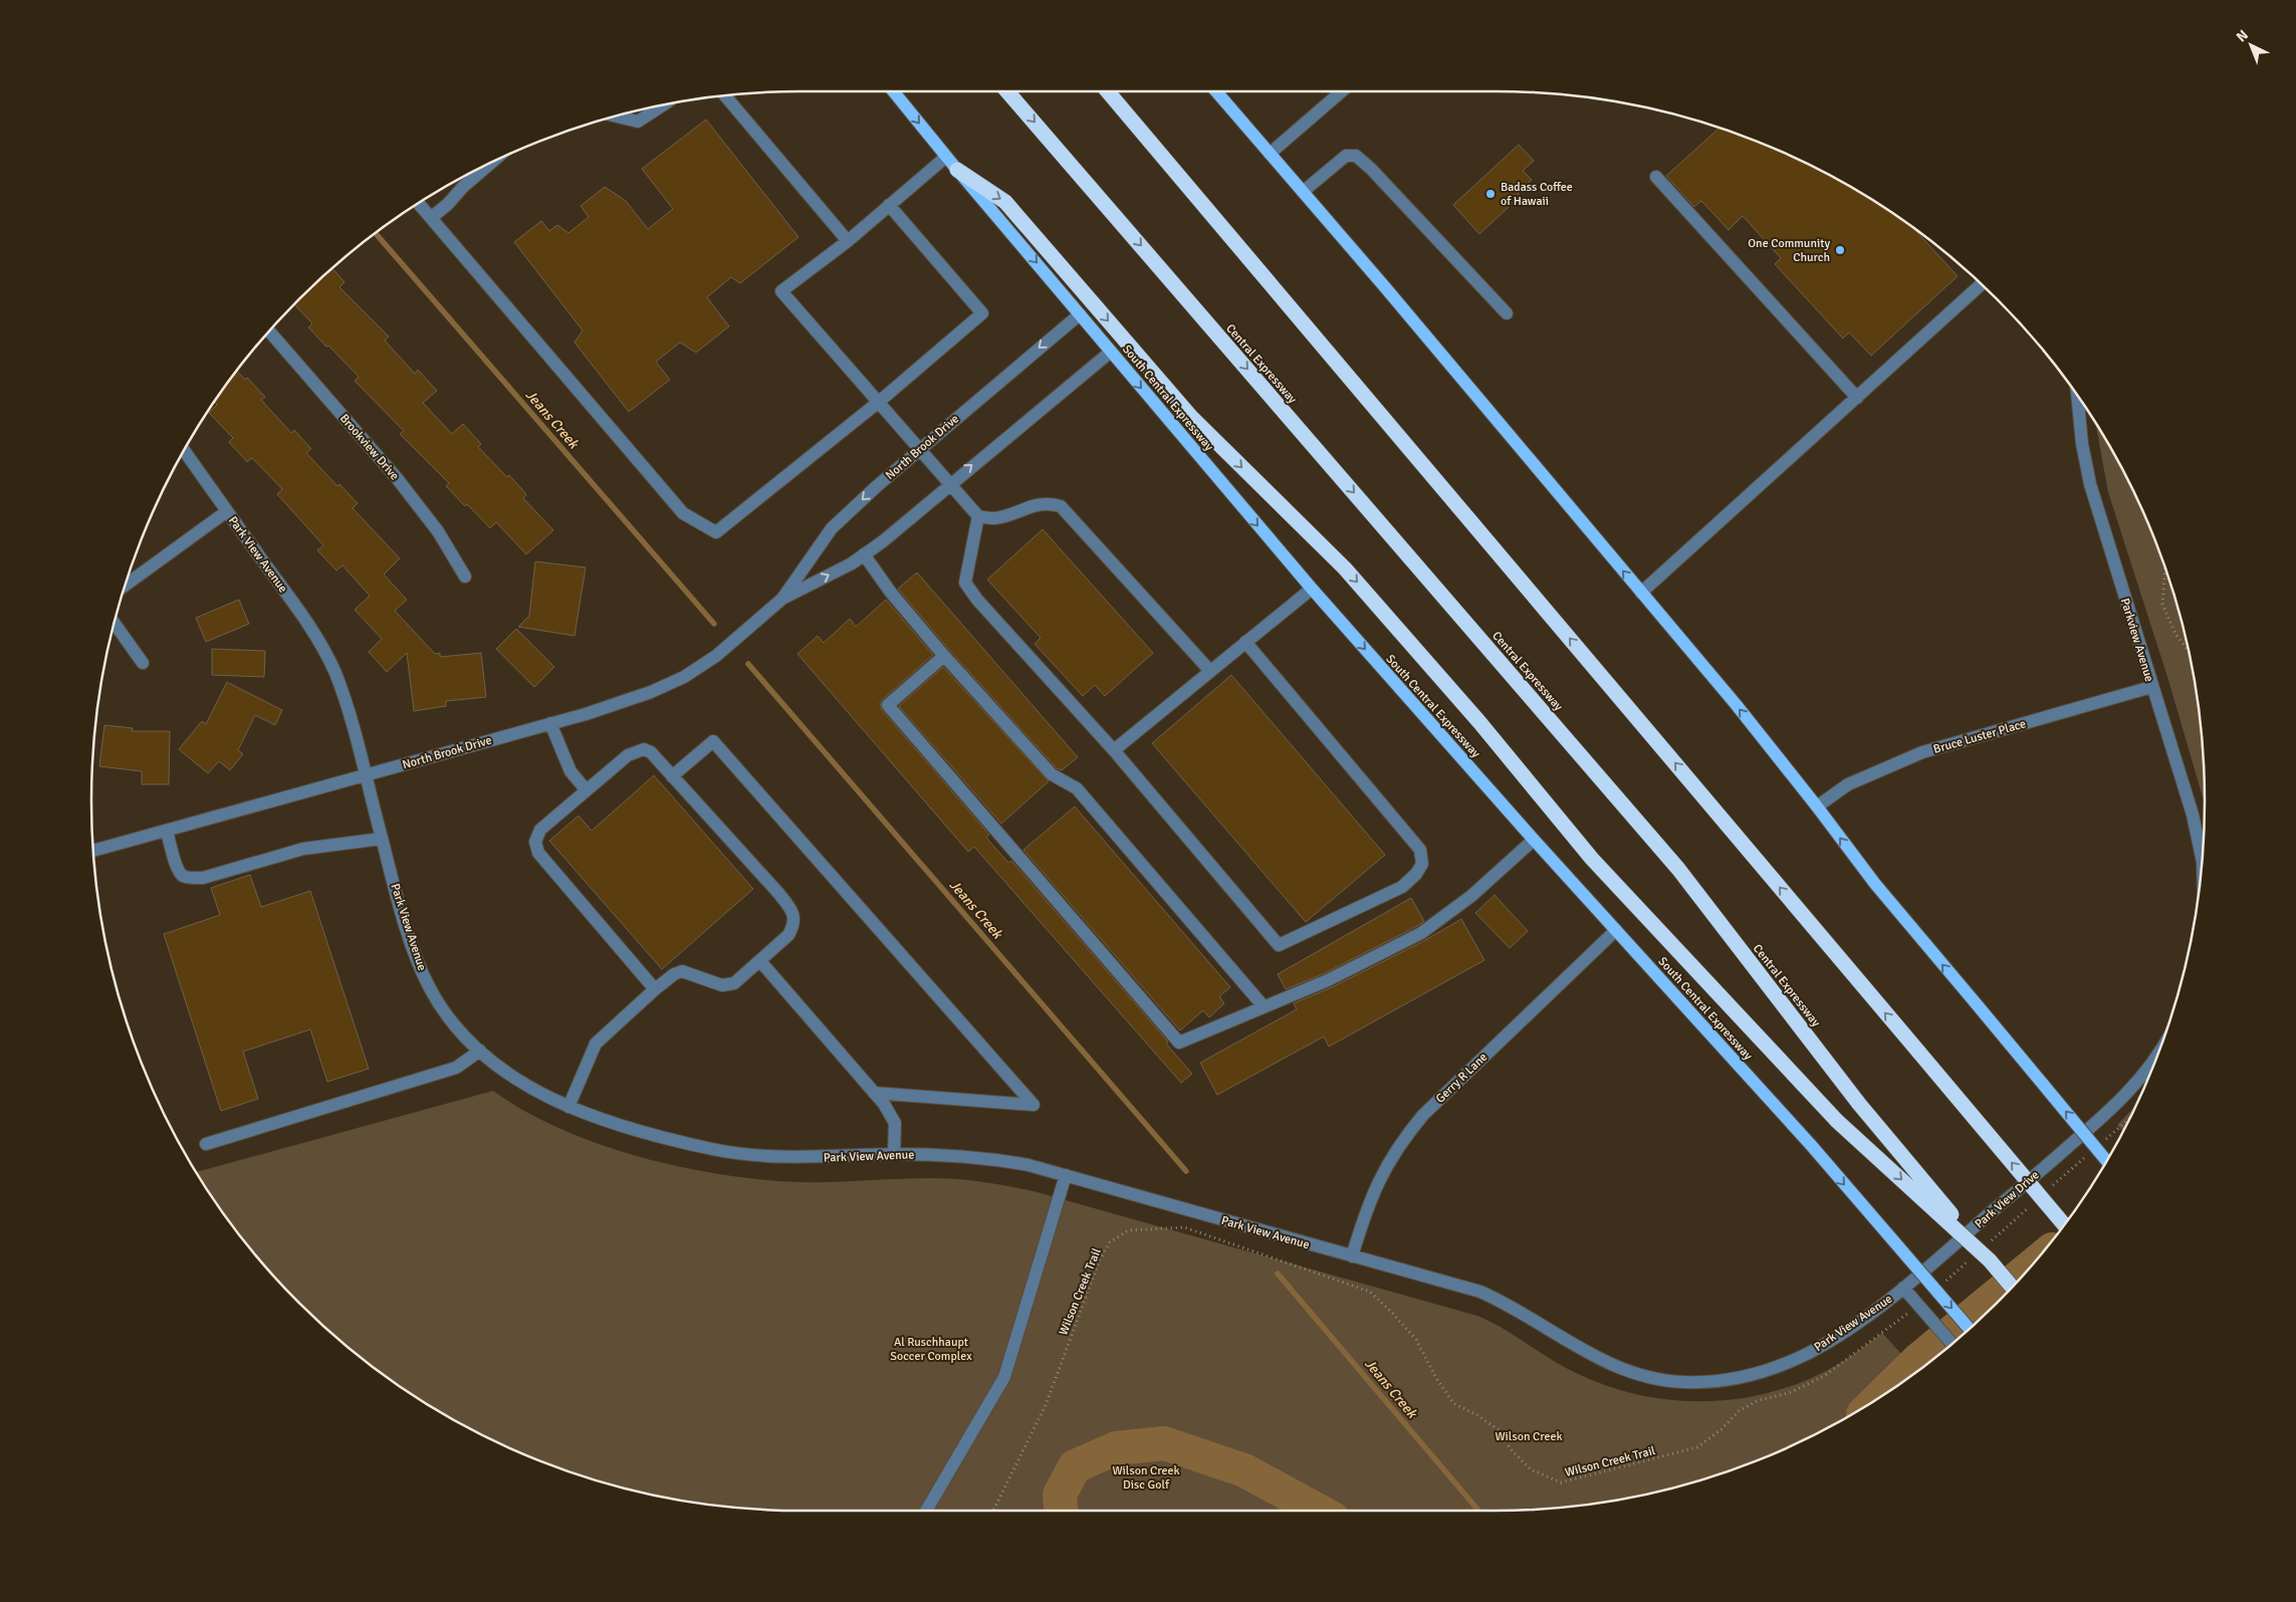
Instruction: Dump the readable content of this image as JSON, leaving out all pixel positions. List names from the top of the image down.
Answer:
{
  "streets": {
    "highway": ["Central Expressway"],
    "main road": ["South Central Expressway"],
    "street": [
      "Brookview Drive",
      "North Brook Drive",
      "Park View Avenue",
      "Parkview Avenue",
      "Bruce Luster Place",
      "Gerry R Lane",
      "Park View Drive"
    ],
    "path": ["Wilson Creek Trail"]
  },
  "crossings": [
    ["South Central Expressway", "North Brook Drive"],
    ["South Central Expressway", "Gerry R Lane"],
    ["North Brook Drive", "Park View Avenue"],
    ["Park View Avenue", "Gerry R Lane"],
    ["Park View Avenue", "Park View Drive"],
    ["Parkview Avenue", "Bruce Luster Place"]
  ],
  "one_way": ["South Central Expressway"],
  "water": ["Jeans Creek"],
  "parks": ["Al Ruschhaupt Soccer Complex", "Wilson Creek", "Wilson Creek Disc Golf"],
  "places": ["Badass Coffee of Hawaii", "One Community Church"],
  "north": "top left"
}
